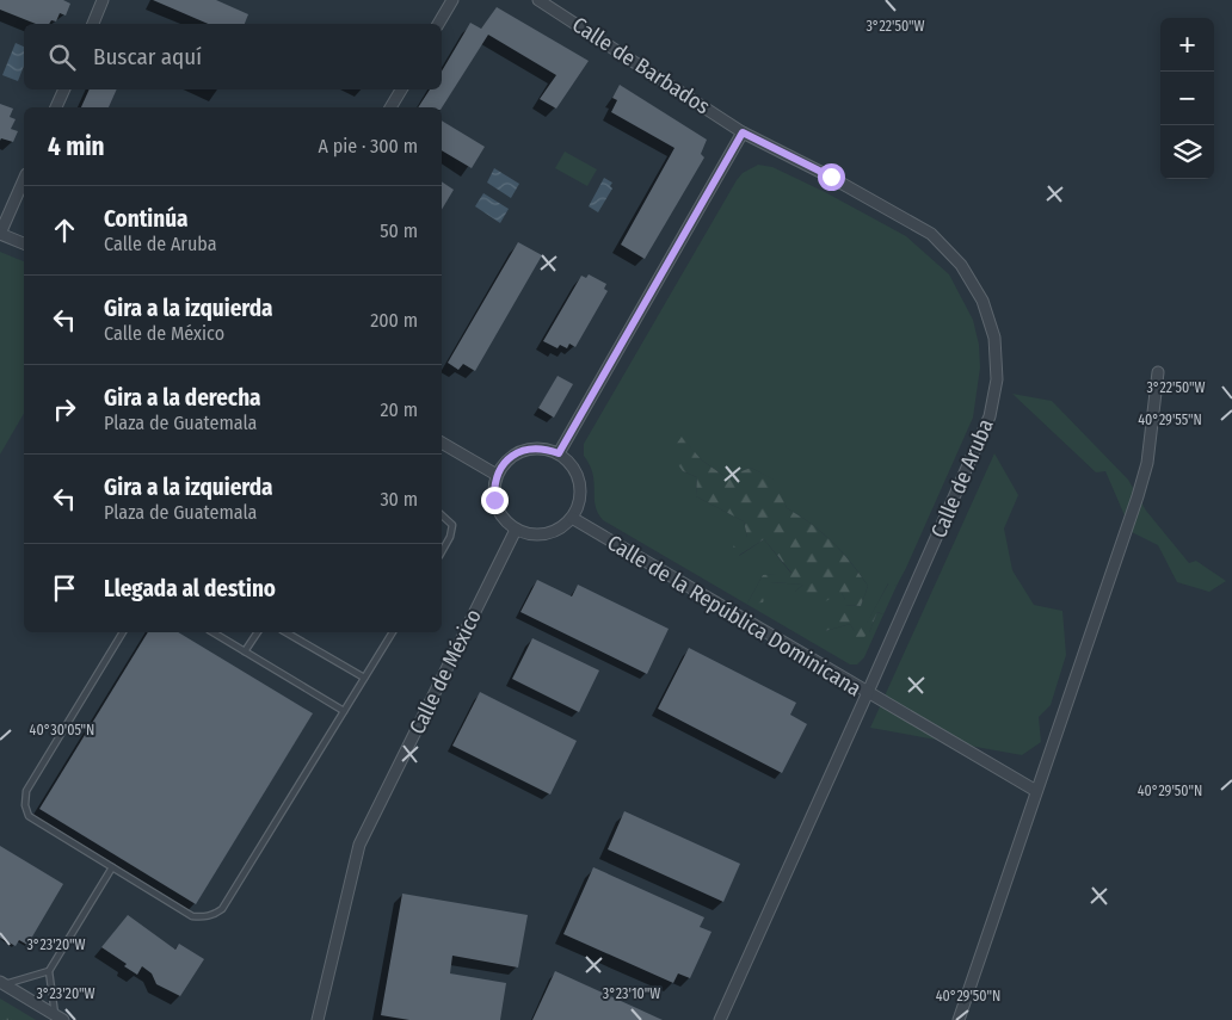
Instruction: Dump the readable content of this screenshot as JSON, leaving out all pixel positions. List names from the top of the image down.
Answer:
{
  "streets": {
    "street": [
      "Calle de Barbados",
      "Calle de Aruba",
      "Calle de la República Dominicana",
      "Calle de México"
    ]
  },
  "crossings": [
    ["Calle de Barbados", "Calle de Aruba"],
    ["Calle de Aruba", "Calle de la República Dominicana"],
    ["Calle de la República Dominicana", "Calle de México"]
  ],
  "page": {
    "map_buttons": ["+", "−"],
    "search": "Buscar aquí",
    "heading": ["4 min", "A pie · 300 m"],
    "list": [
      ["Continúa", "Calle de Aruba", "50 m"],
      ["Gira a la izquierda", "Calle de México", "200 m"],
      ["Gira a la derecha", "Plaza de Guatemala", "20 m"],
      ["Gira a la izquierda", "Plaza de Guatemala", "30 m"],
      "Llegada al destino"
    ]
  },
  "coordinates": [
    "3°22'50\"W",
    "40°29'55\"N",
    "40°30'05\"N",
    "40°29'50\"N",
    "3°23'20\"W",
    "3°23'10\"W"
  ]
}
